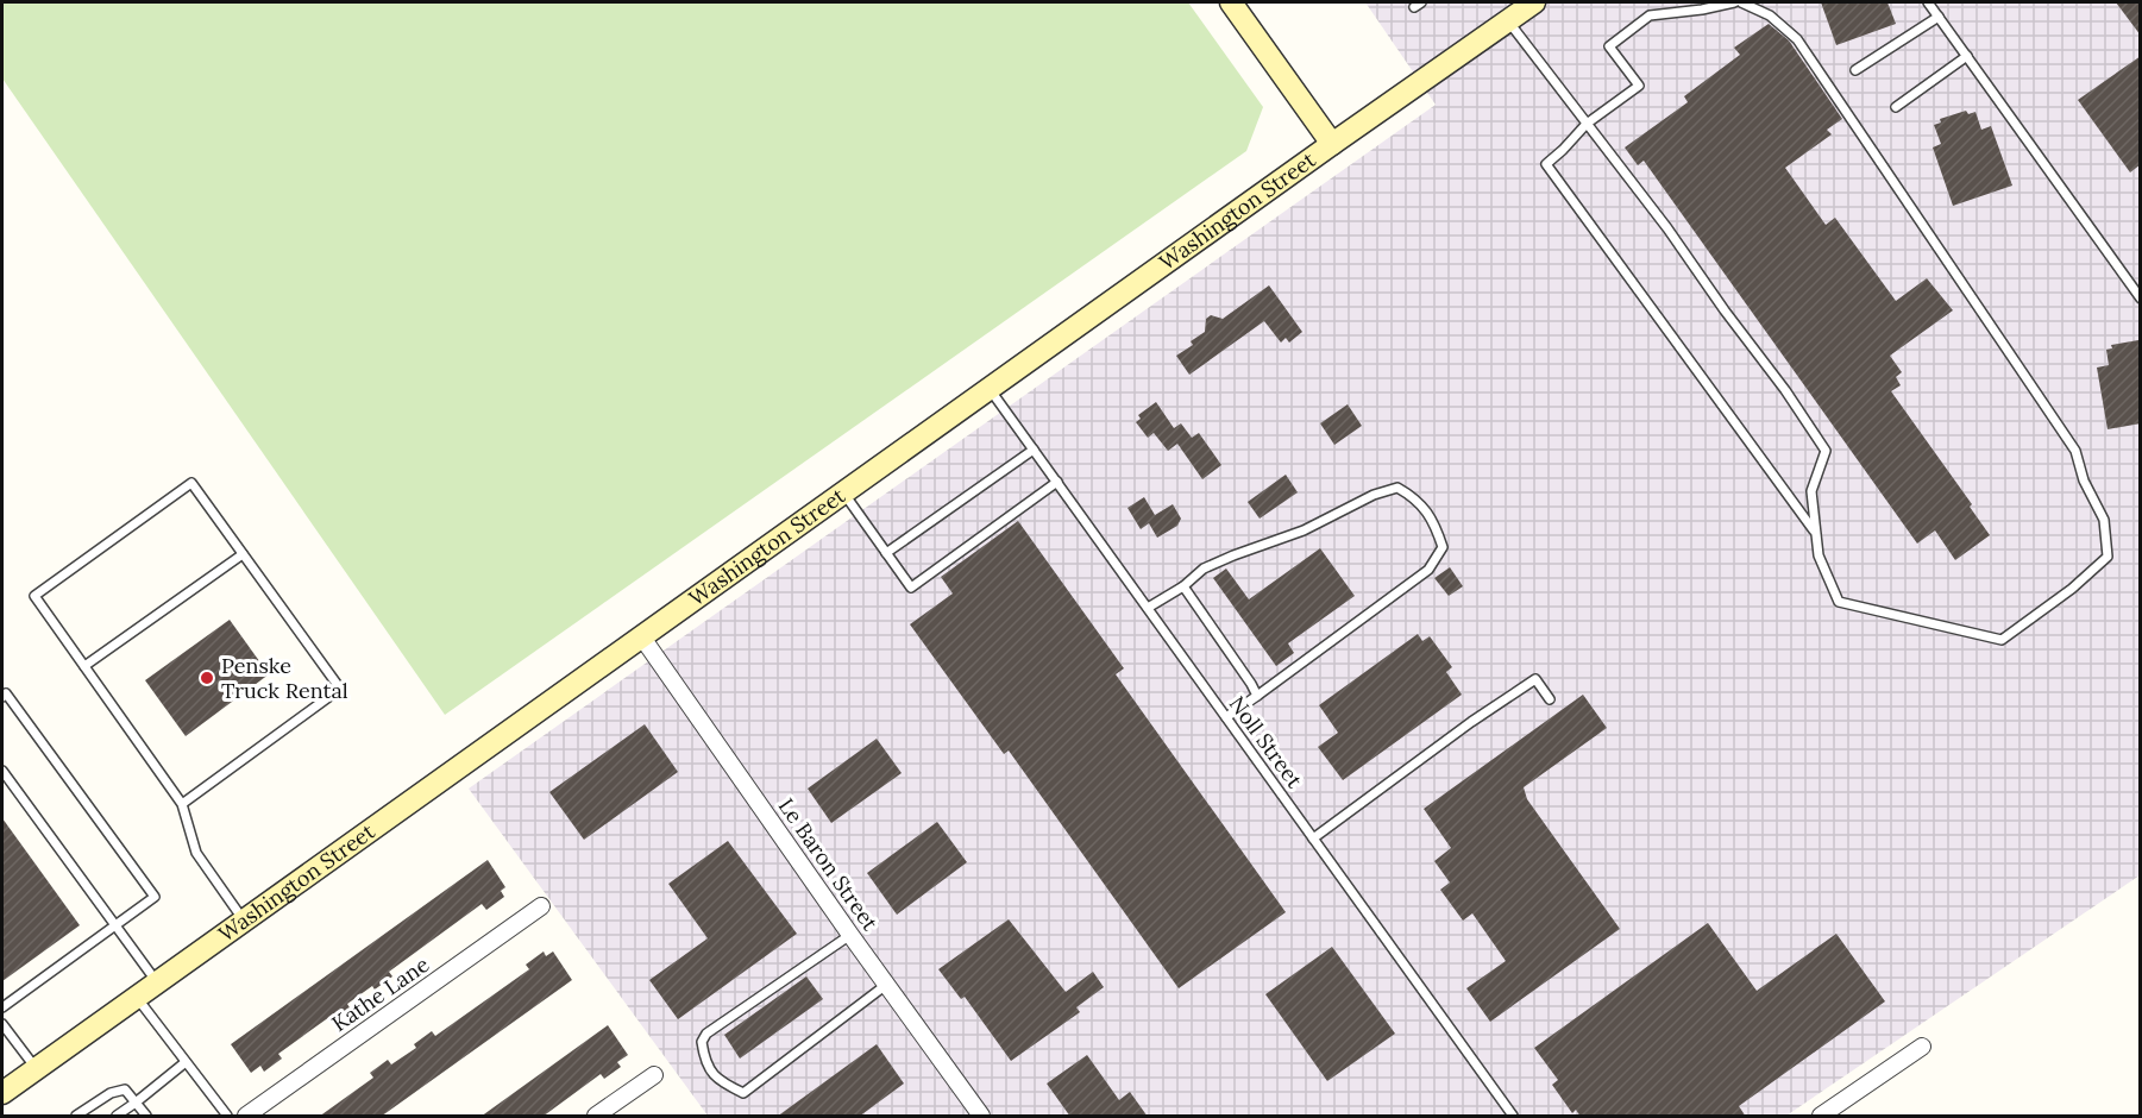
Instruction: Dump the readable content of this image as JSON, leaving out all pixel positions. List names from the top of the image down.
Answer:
{
  "streets": {
    "main road": ["Washington Street"],
    "street": ["Le Baron Street", "Kathe Lane"],
    "lane": ["Noll Street"]
  },
  "crossings": [
    ["Washington Street", "Noll Street"],
    ["Washington Street", "Le Baron Street"]
  ],
  "places": ["Penske Truck Rental"]
}
